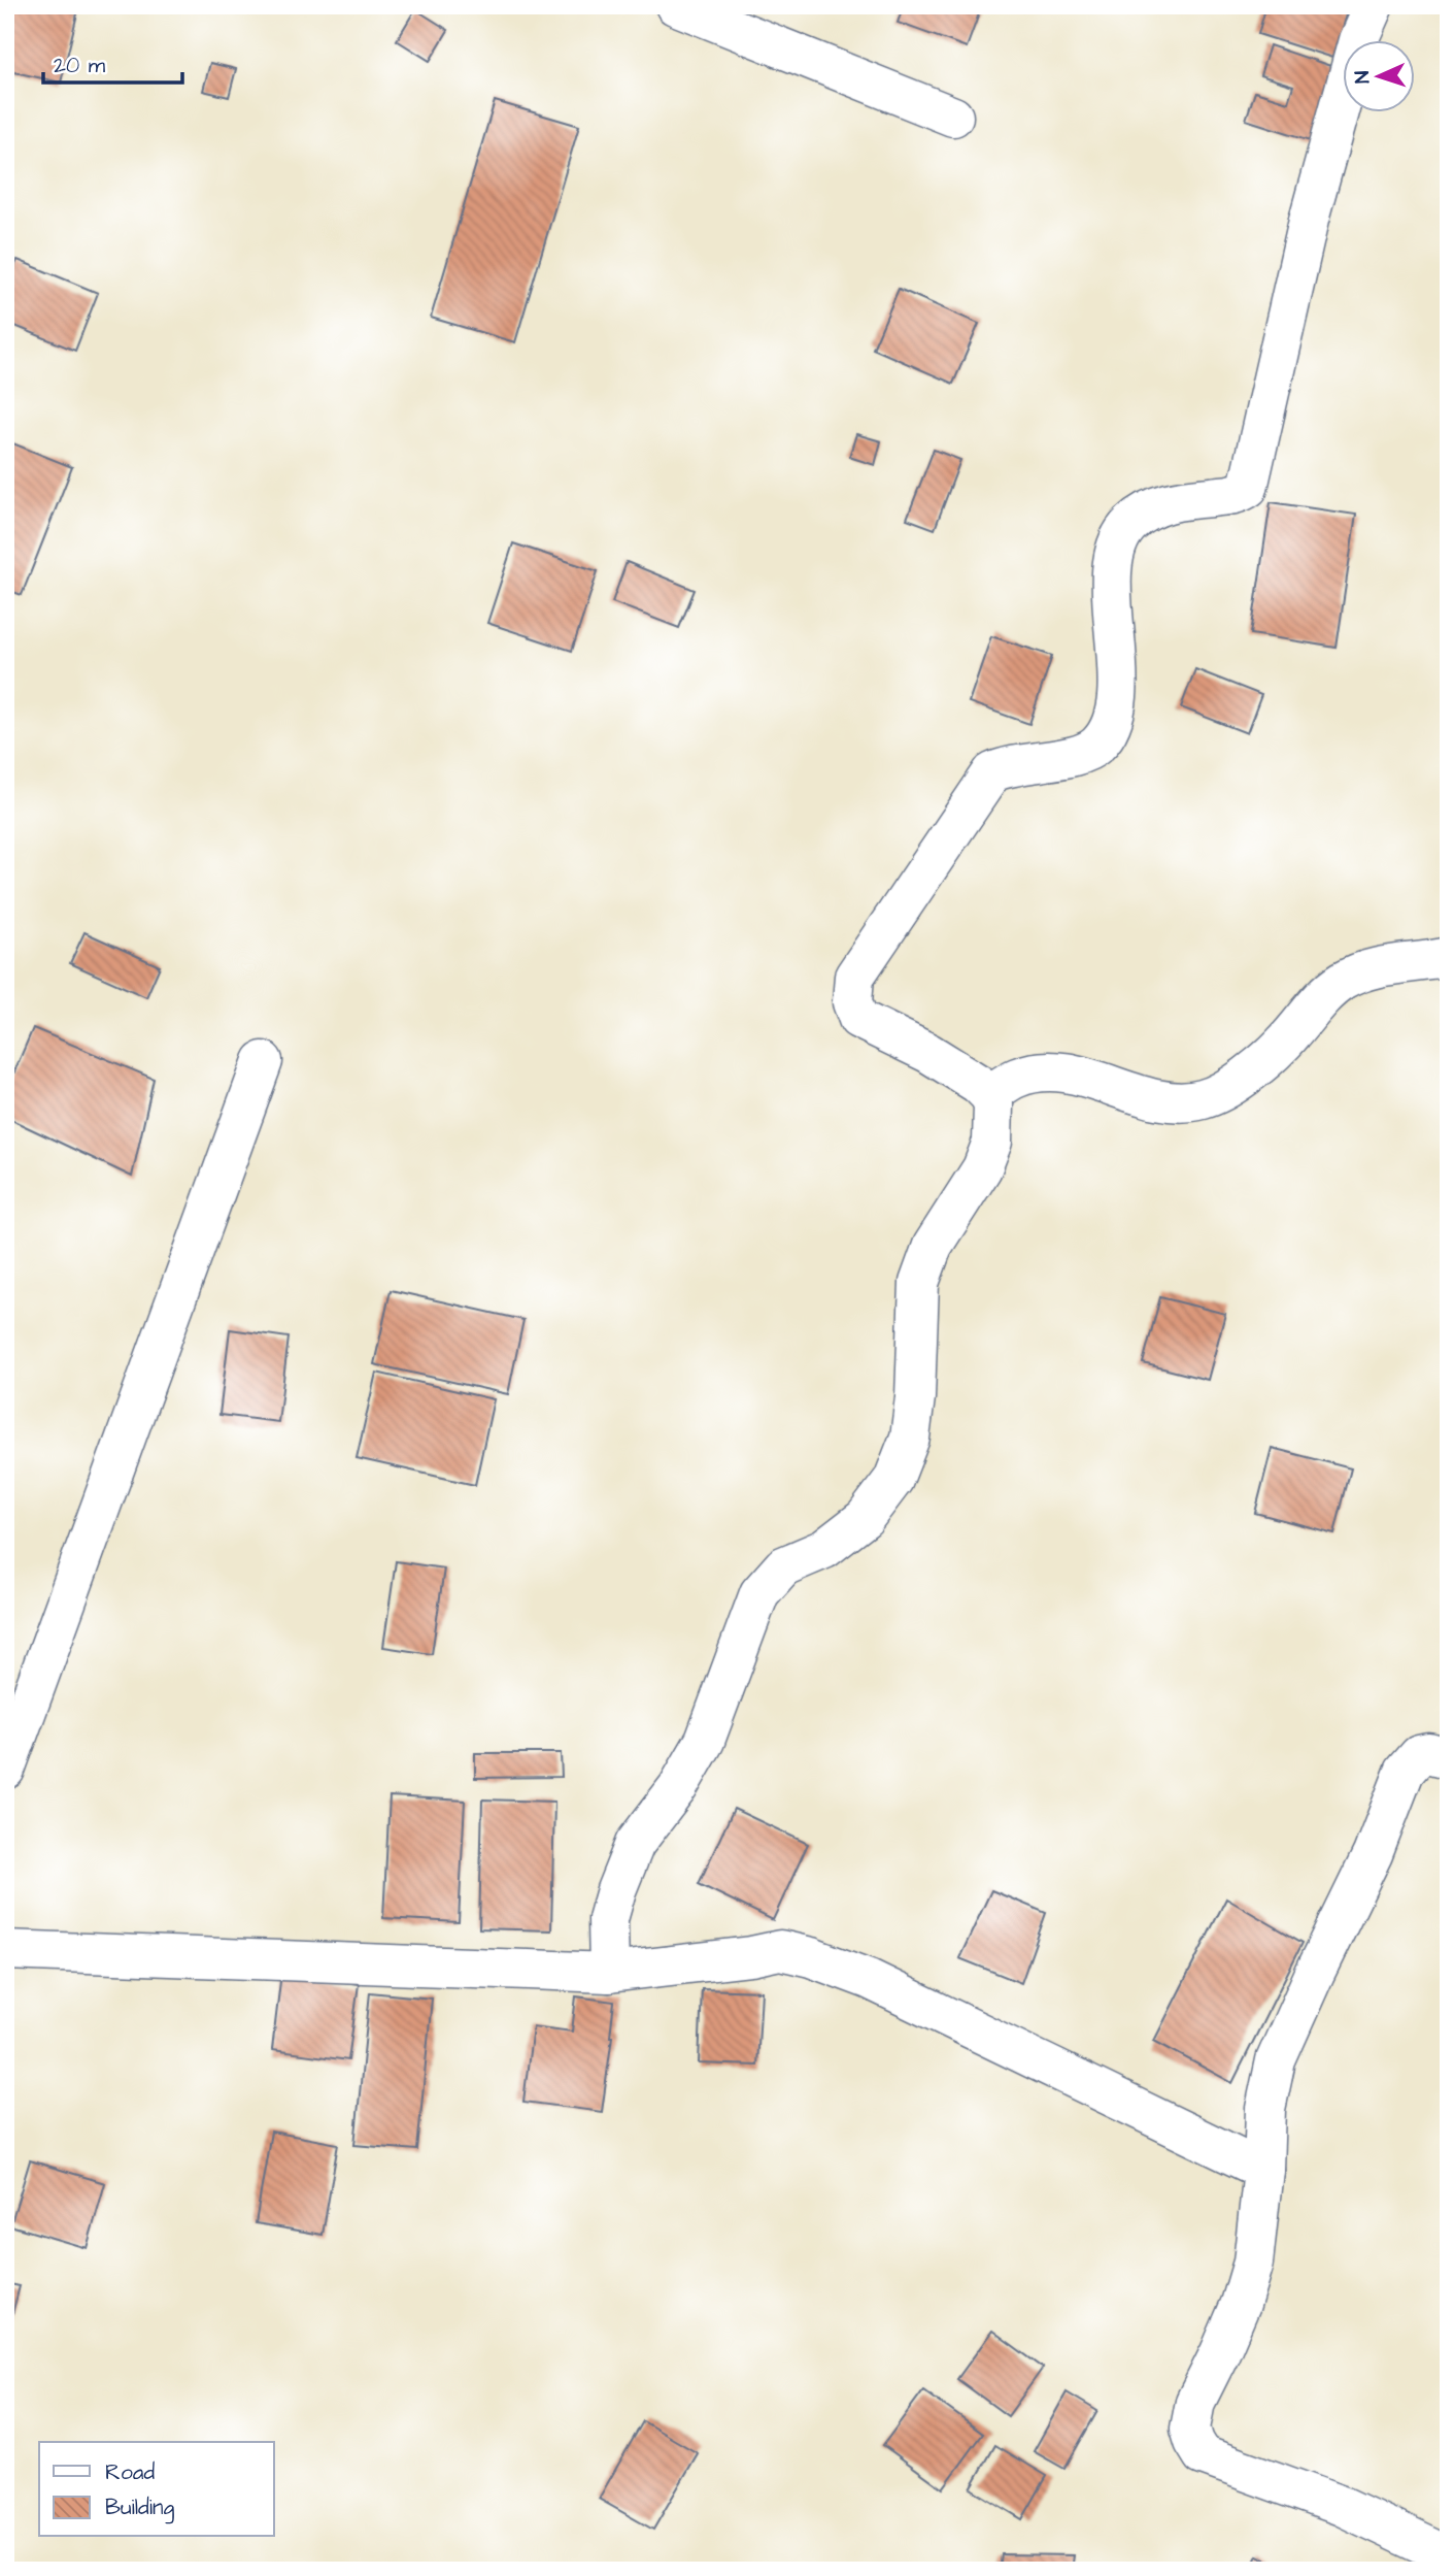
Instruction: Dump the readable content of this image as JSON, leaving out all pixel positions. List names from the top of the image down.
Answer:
{
  "legend": ["Road", "Building"],
  "scale_bar": "20 m",
  "north": "left"
}
